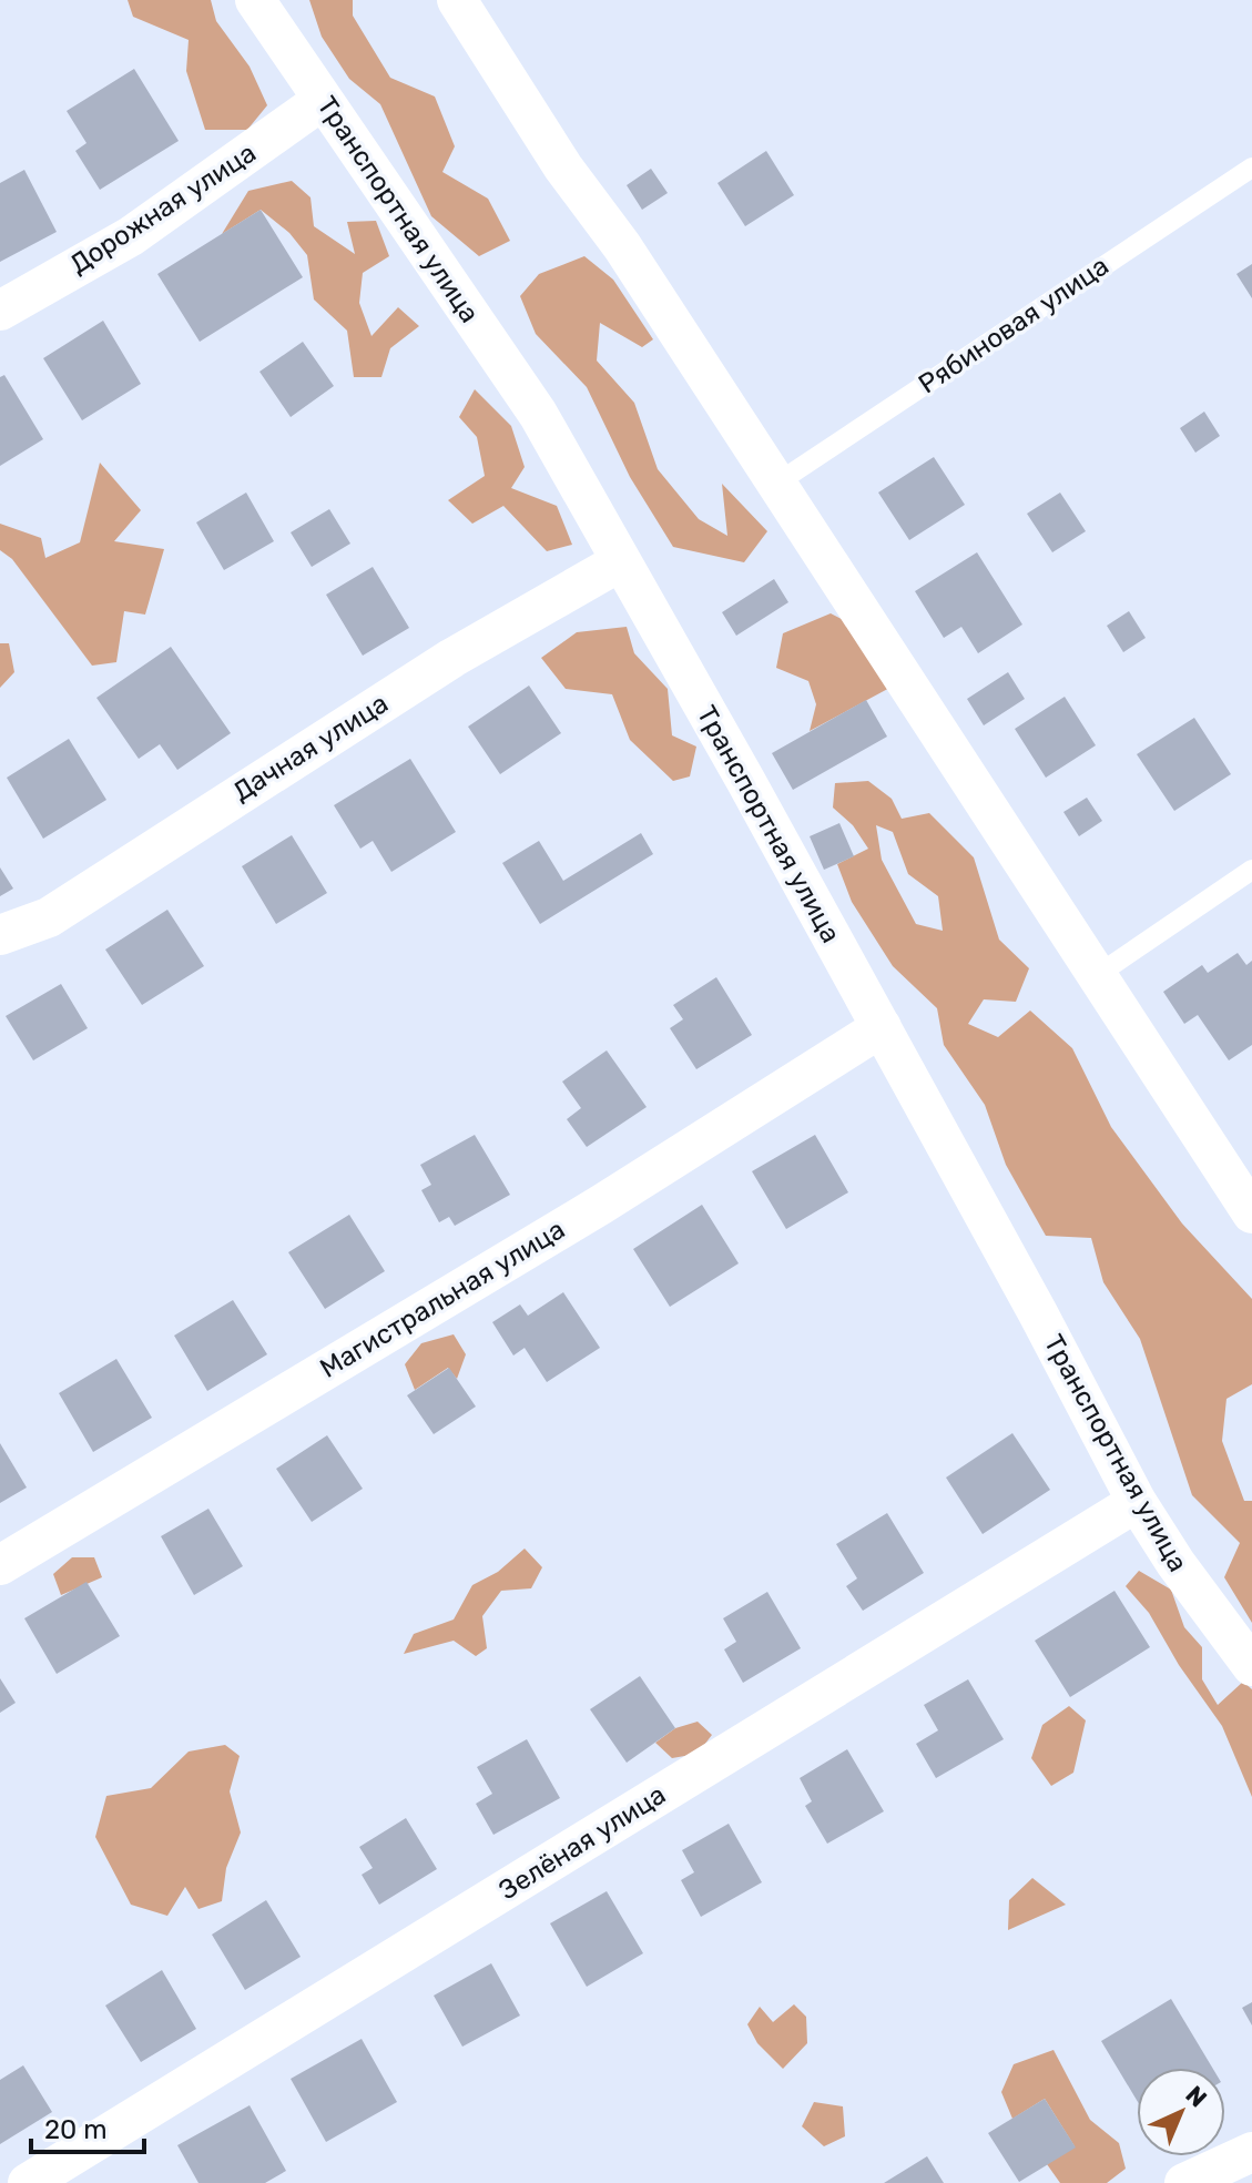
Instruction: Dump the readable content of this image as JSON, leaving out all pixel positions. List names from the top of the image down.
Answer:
{
  "streets": {
    "street": [
      "Дорожная улица",
      "Транспортная улица",
      "Дачная улица",
      "Магистральная улица",
      "Зелёная улица"
    ],
    "lane": ["Рябиновая улица"]
  },
  "crossings": [
    ["Дорожная улица", "Транспортная улица"],
    ["Транспортная улица", "Дачная улица"],
    ["Транспортная улица", "Магистральная улица"],
    ["Транспортная улица", "Зелёная улица"]
  ],
  "scale_bar": "20 m",
  "north": "top right"
}
